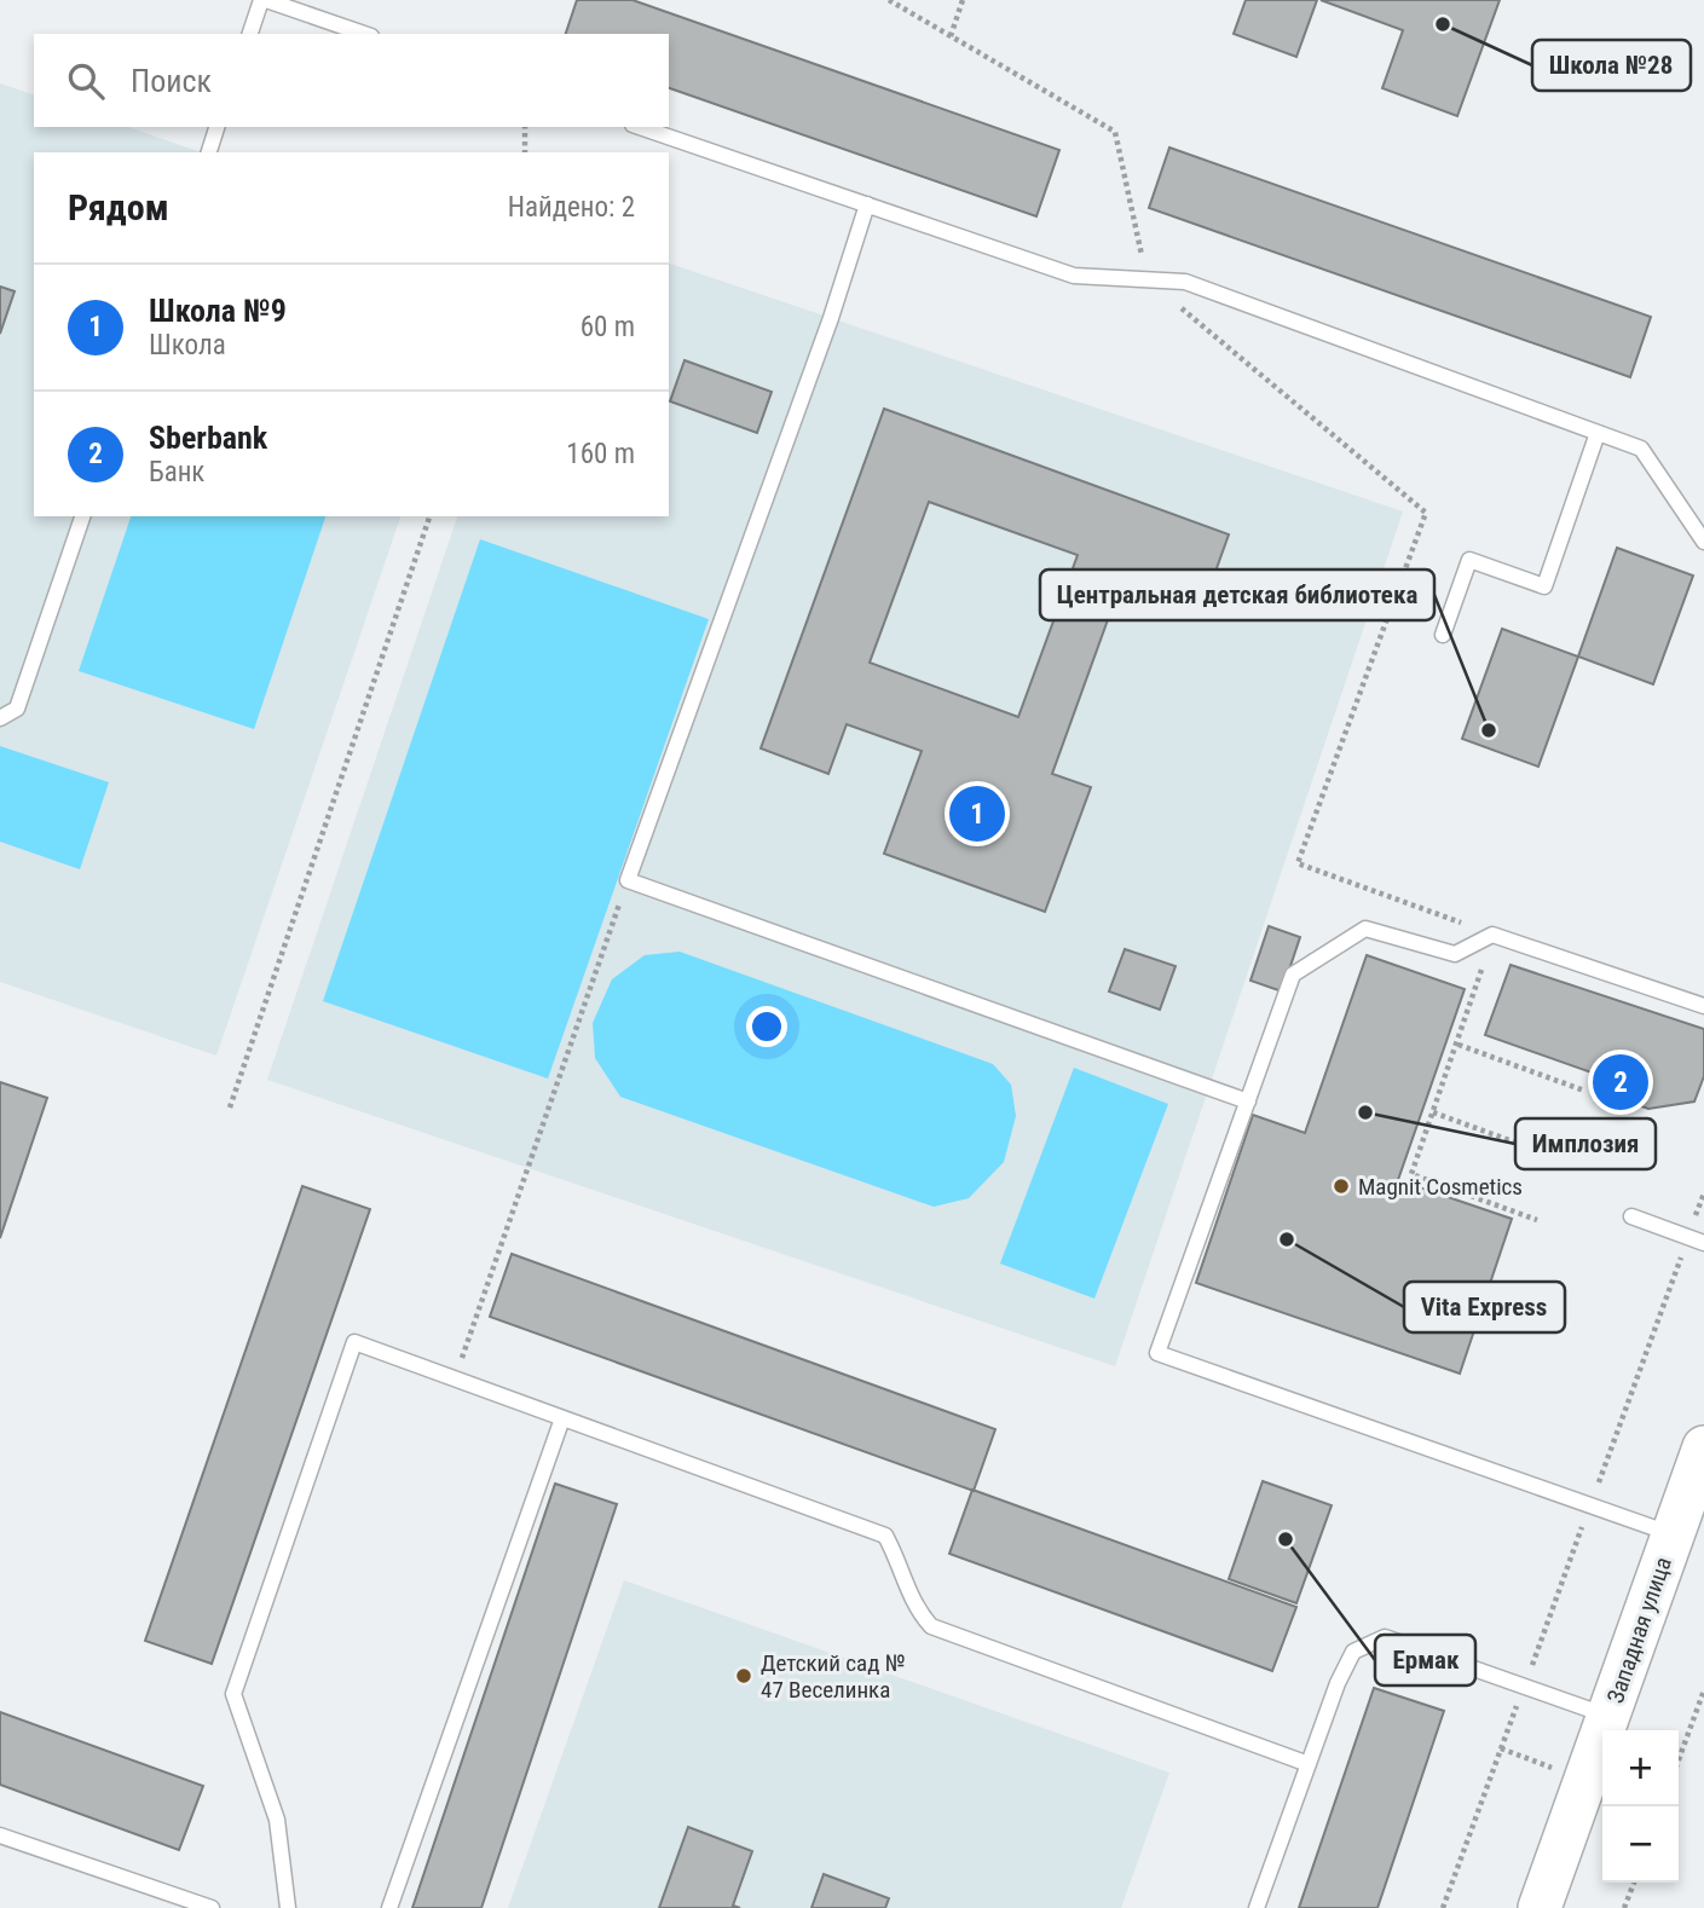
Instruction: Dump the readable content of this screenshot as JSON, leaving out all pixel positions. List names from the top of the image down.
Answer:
{
  "streets": {
    "street": ["Западная улица"]
  },
  "places": [
    "Школа №28",
    "Центральная детская библиотека",
    "Имплозия",
    "Magnit Cosmetics",
    "Vita Express",
    "Ермак",
    "Детский сад № 47 Веселинка"
  ],
  "page": {
    "search": "Поиск",
    "heading": ["Рядом", "Найдено: 2"],
    "list": [
      {
        "mark": "1",
        "name": "Школа №9",
        "note": "Школа",
        "value": "60 m"
      },
      {
        "mark": "2",
        "name": "Sberbank",
        "note": "Банк",
        "value": "160 m"
      }
    ],
    "pins": ["1", "2"],
    "map_buttons": ["+", "−"]
  }
}
